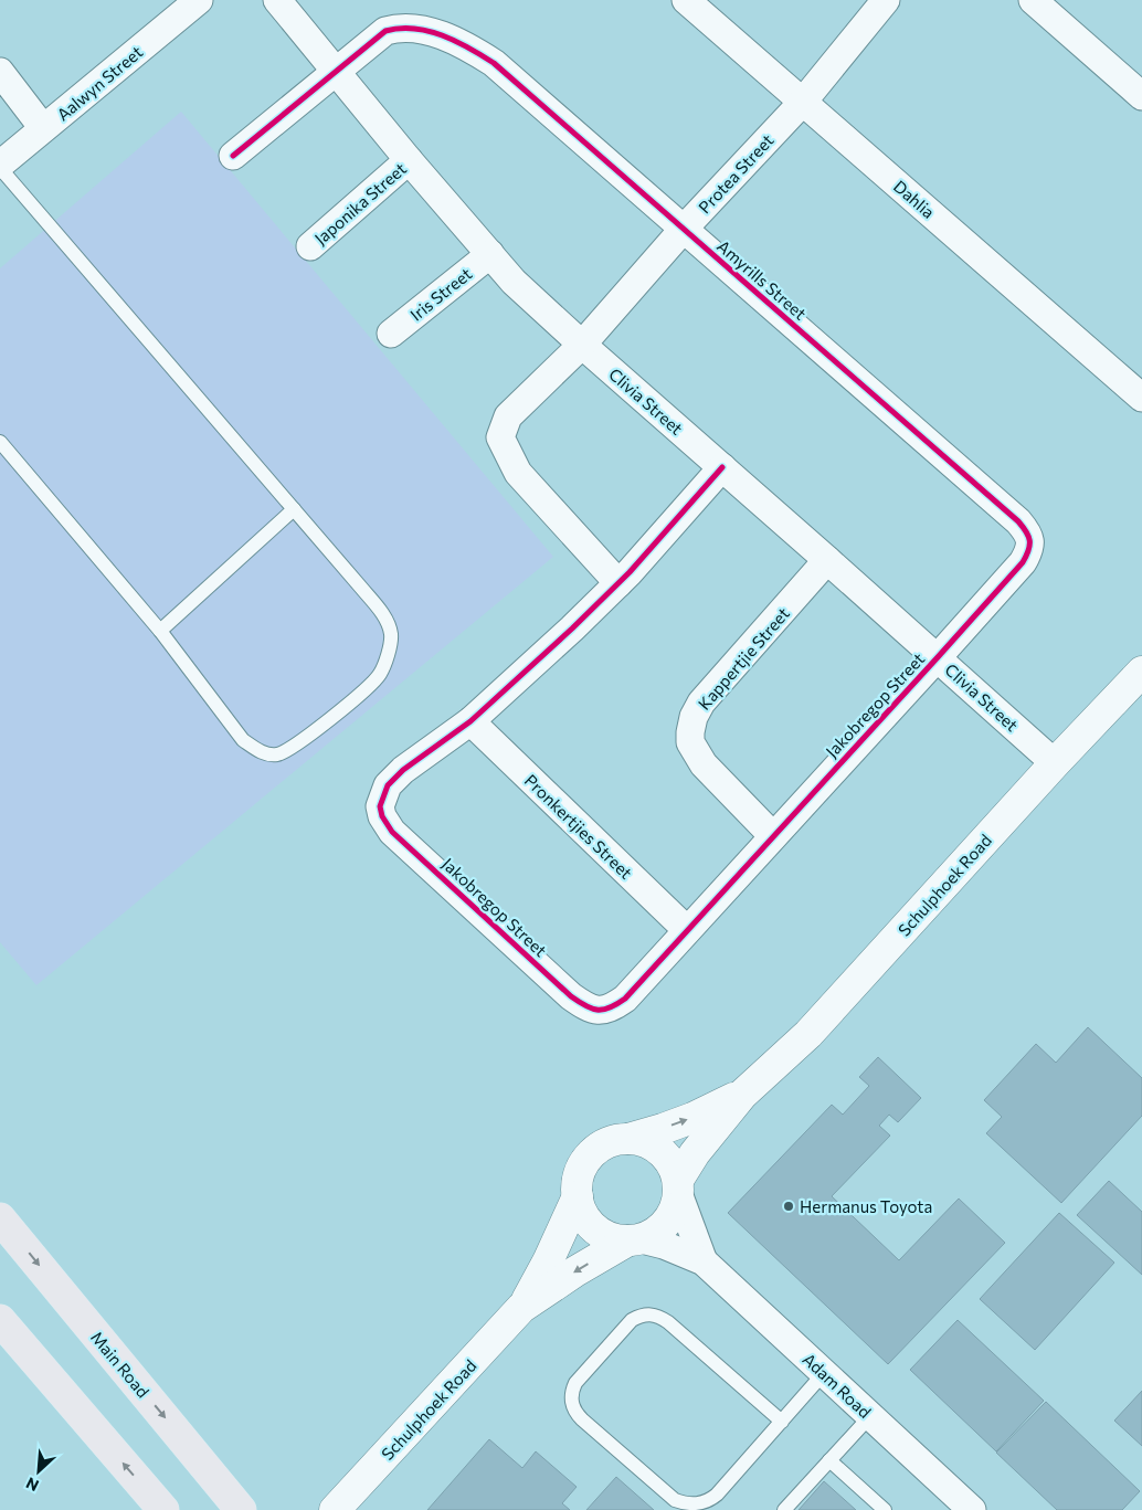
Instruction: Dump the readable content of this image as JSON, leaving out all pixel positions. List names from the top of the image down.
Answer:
{
  "streets": {
    "main road": ["Main Road"],
    "street": [
      "Aalwyn Street",
      "Protea Street",
      "Dahlia",
      "Japonika Street",
      "Amyrills Street",
      "Iris Street",
      "Clivia Street",
      "Kappertjie Street",
      "Jakobregop Street",
      "Pronkertjies Street",
      "Schulphoek Road",
      "Adam Road"
    ]
  },
  "crossings": [
    ["Protea Street", "Dahlia"],
    ["Protea Street", "Amyrills Street"],
    ["Protea Street", "Clivia Street"],
    ["Protea Street", "Jakobregop Street"],
    ["Japonika Street", "Clivia Street"],
    ["Amyrills Street", "Clivia Street"],
    ["Amyrills Street", "Jakobregop Street"],
    ["Iris Street", "Clivia Street"],
    ["Clivia Street", "Kappertjie Street"],
    ["Clivia Street", "Jakobregop Street"],
    ["Clivia Street", "Schulphoek Road"],
    ["Kappertjie Street", "Jakobregop Street"],
    ["Jakobregop Street", "Pronkertjies Street"],
    ["Schulphoek Road", "Adam Road"]
  ],
  "places": ["Hermanus Toyota"],
  "north": "bottom left"
}
